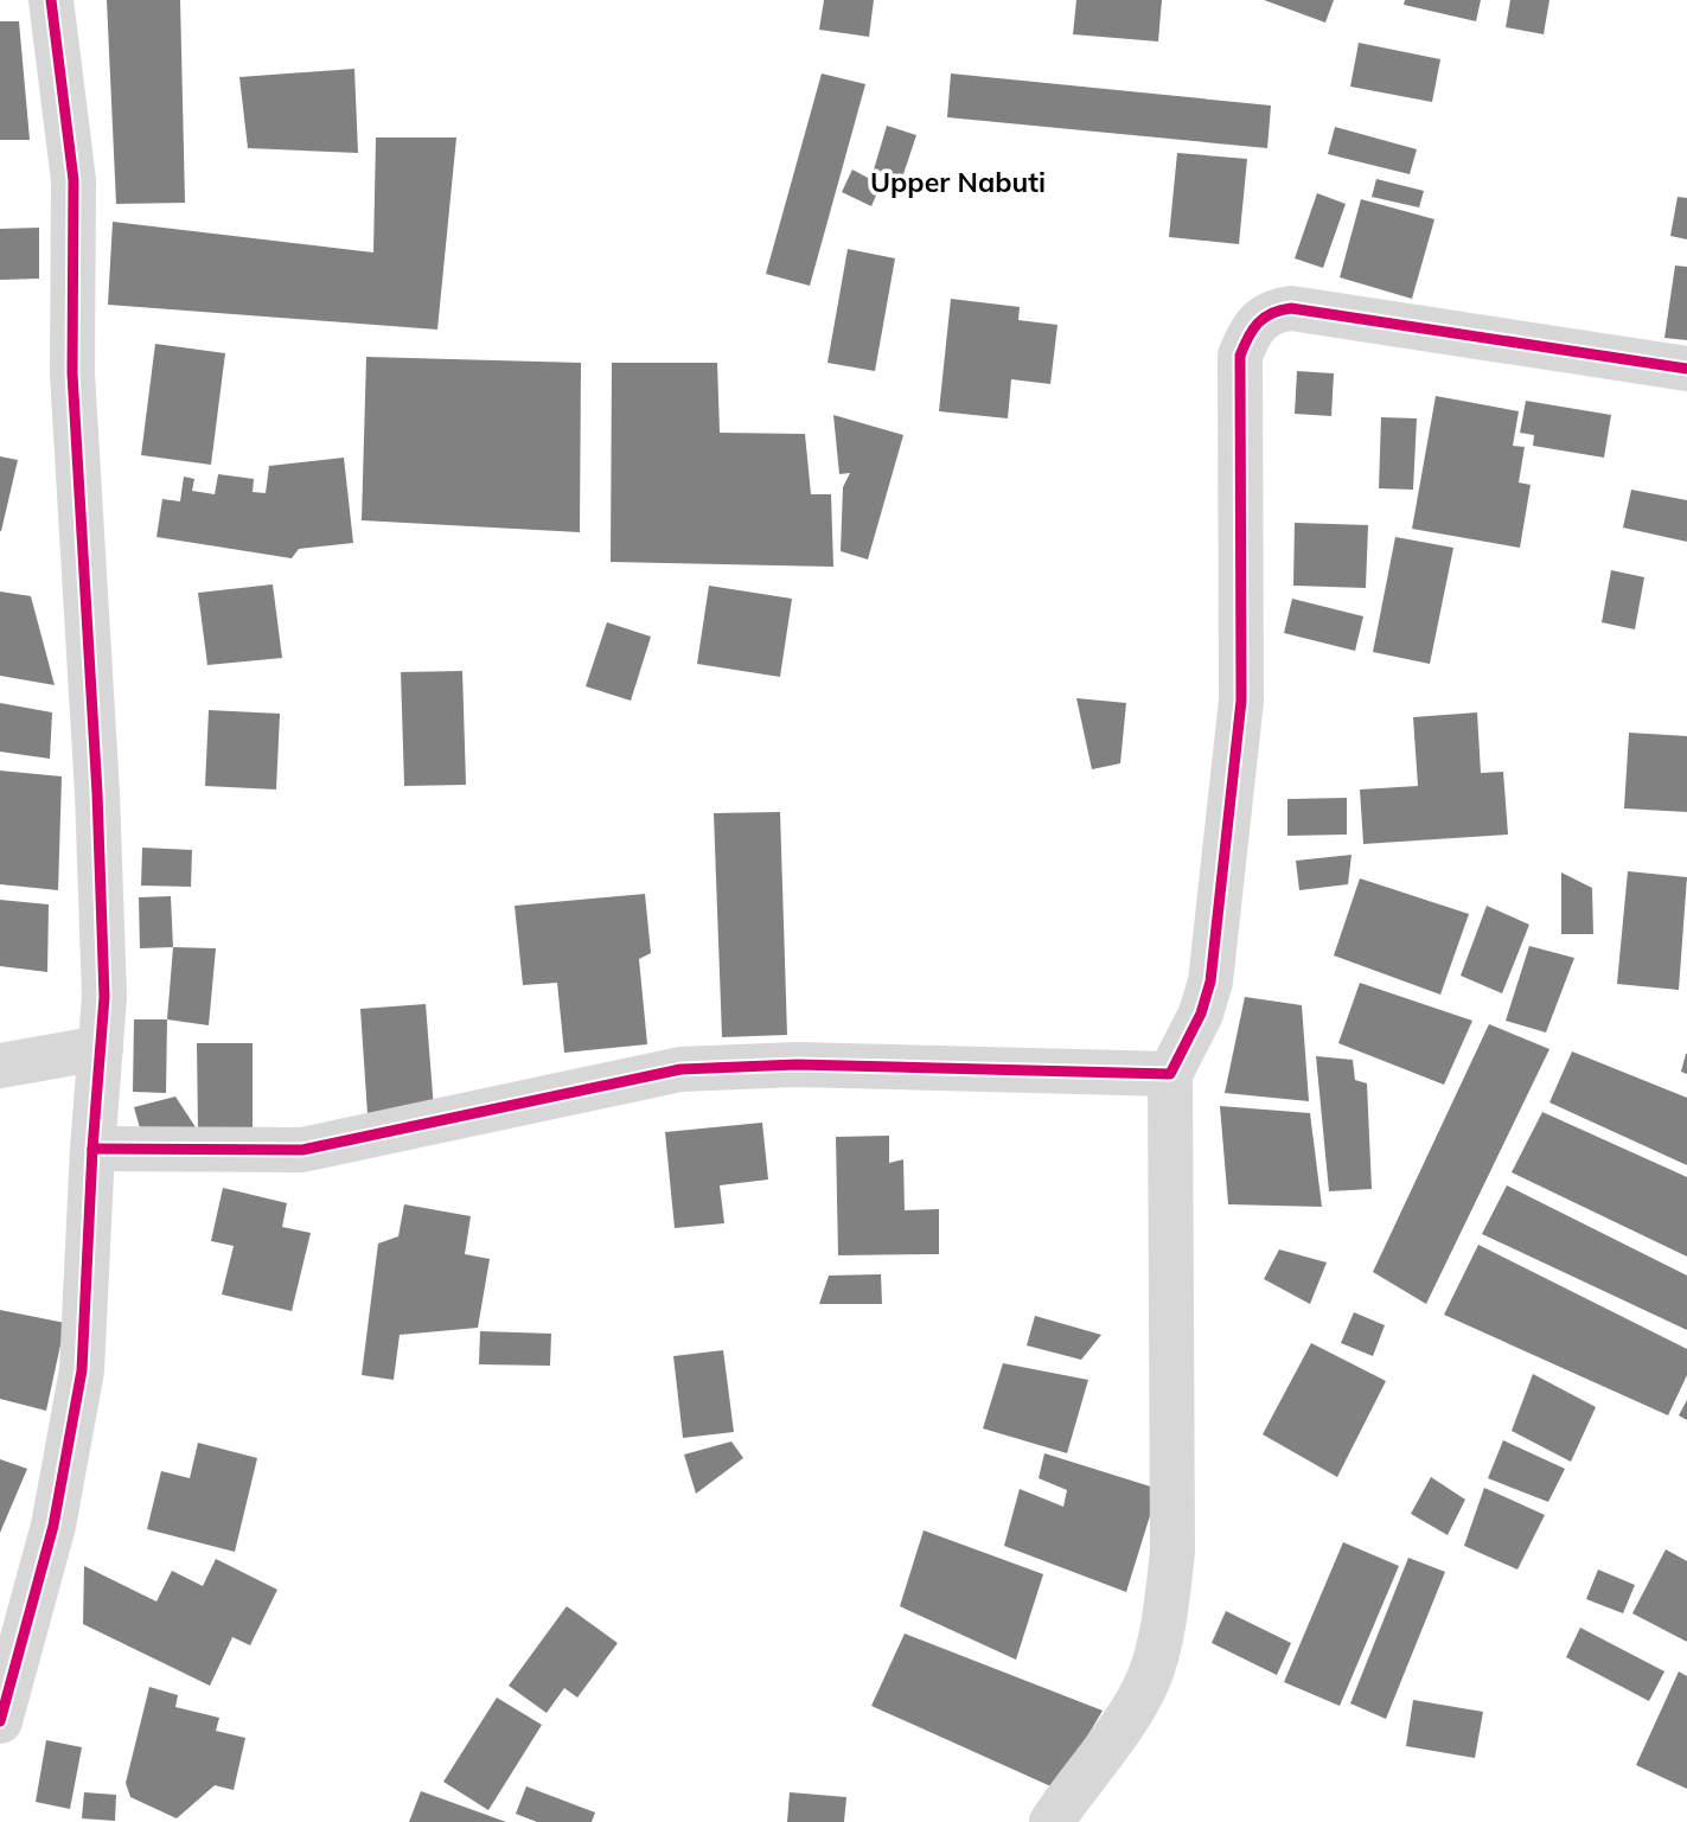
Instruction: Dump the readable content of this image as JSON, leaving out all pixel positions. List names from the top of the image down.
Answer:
{
  "districts": ["Upper Nabuti"]
}
